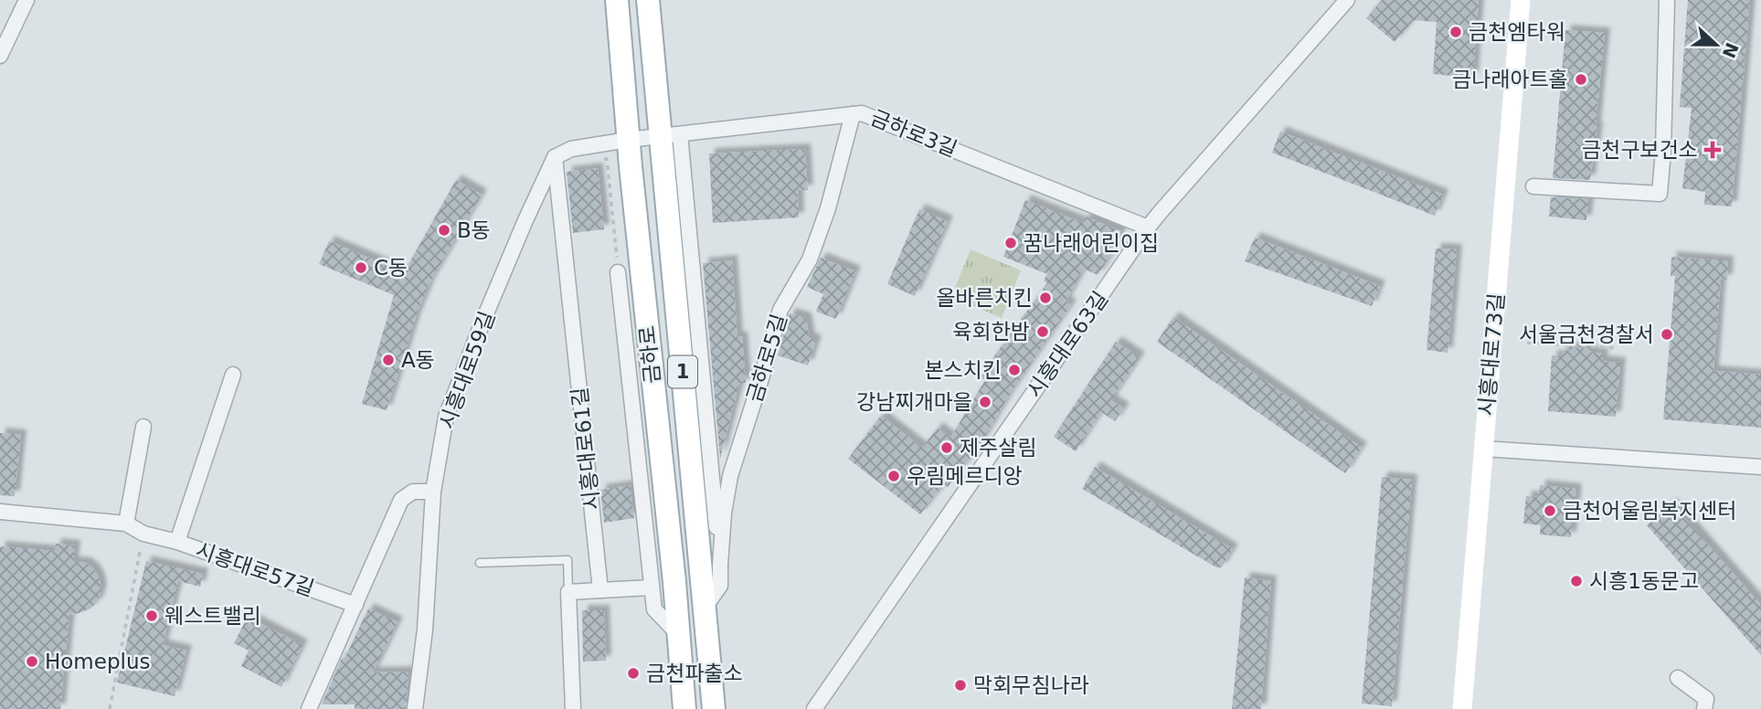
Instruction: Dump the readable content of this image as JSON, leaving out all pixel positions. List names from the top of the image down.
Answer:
{
  "streets": {
    "main road": ["금하로", "1"],
    "street": [
      "금하로3길",
      "시흥대로63길",
      "시흥대로73길",
      "금하로5길",
      "시흥대로59길",
      "시흥대로61길",
      "시흥대로57길"
    ]
  },
  "crossings": [
    ["금하로3길", "시흥대로63길"],
    ["금하로3길", "금하로"],
    ["금하로3길", "금하로5길"],
    ["금하로", "금하로5길"],
    ["시흥대로59길", "시흥대로61길"]
  ],
  "places": {
    "other": [
      "금천엠타워",
      "금나래아트홀",
      "B동",
      "꿈나래어린이집",
      "C동",
      "올바른치킨",
      "육회한밤",
      "서울금천경찰서",
      "A동",
      "본스치킨",
      "강남찌개마을",
      "제주살림",
      "우림메르디앙",
      "금천어울림복지센터",
      "시흥1동문고",
      "웨스트밸리",
      "Homeplus",
      "금천파출소",
      "막회무침나라"
    ],
    "health": ["금천구보건소"]
  },
  "north": "right"
}
